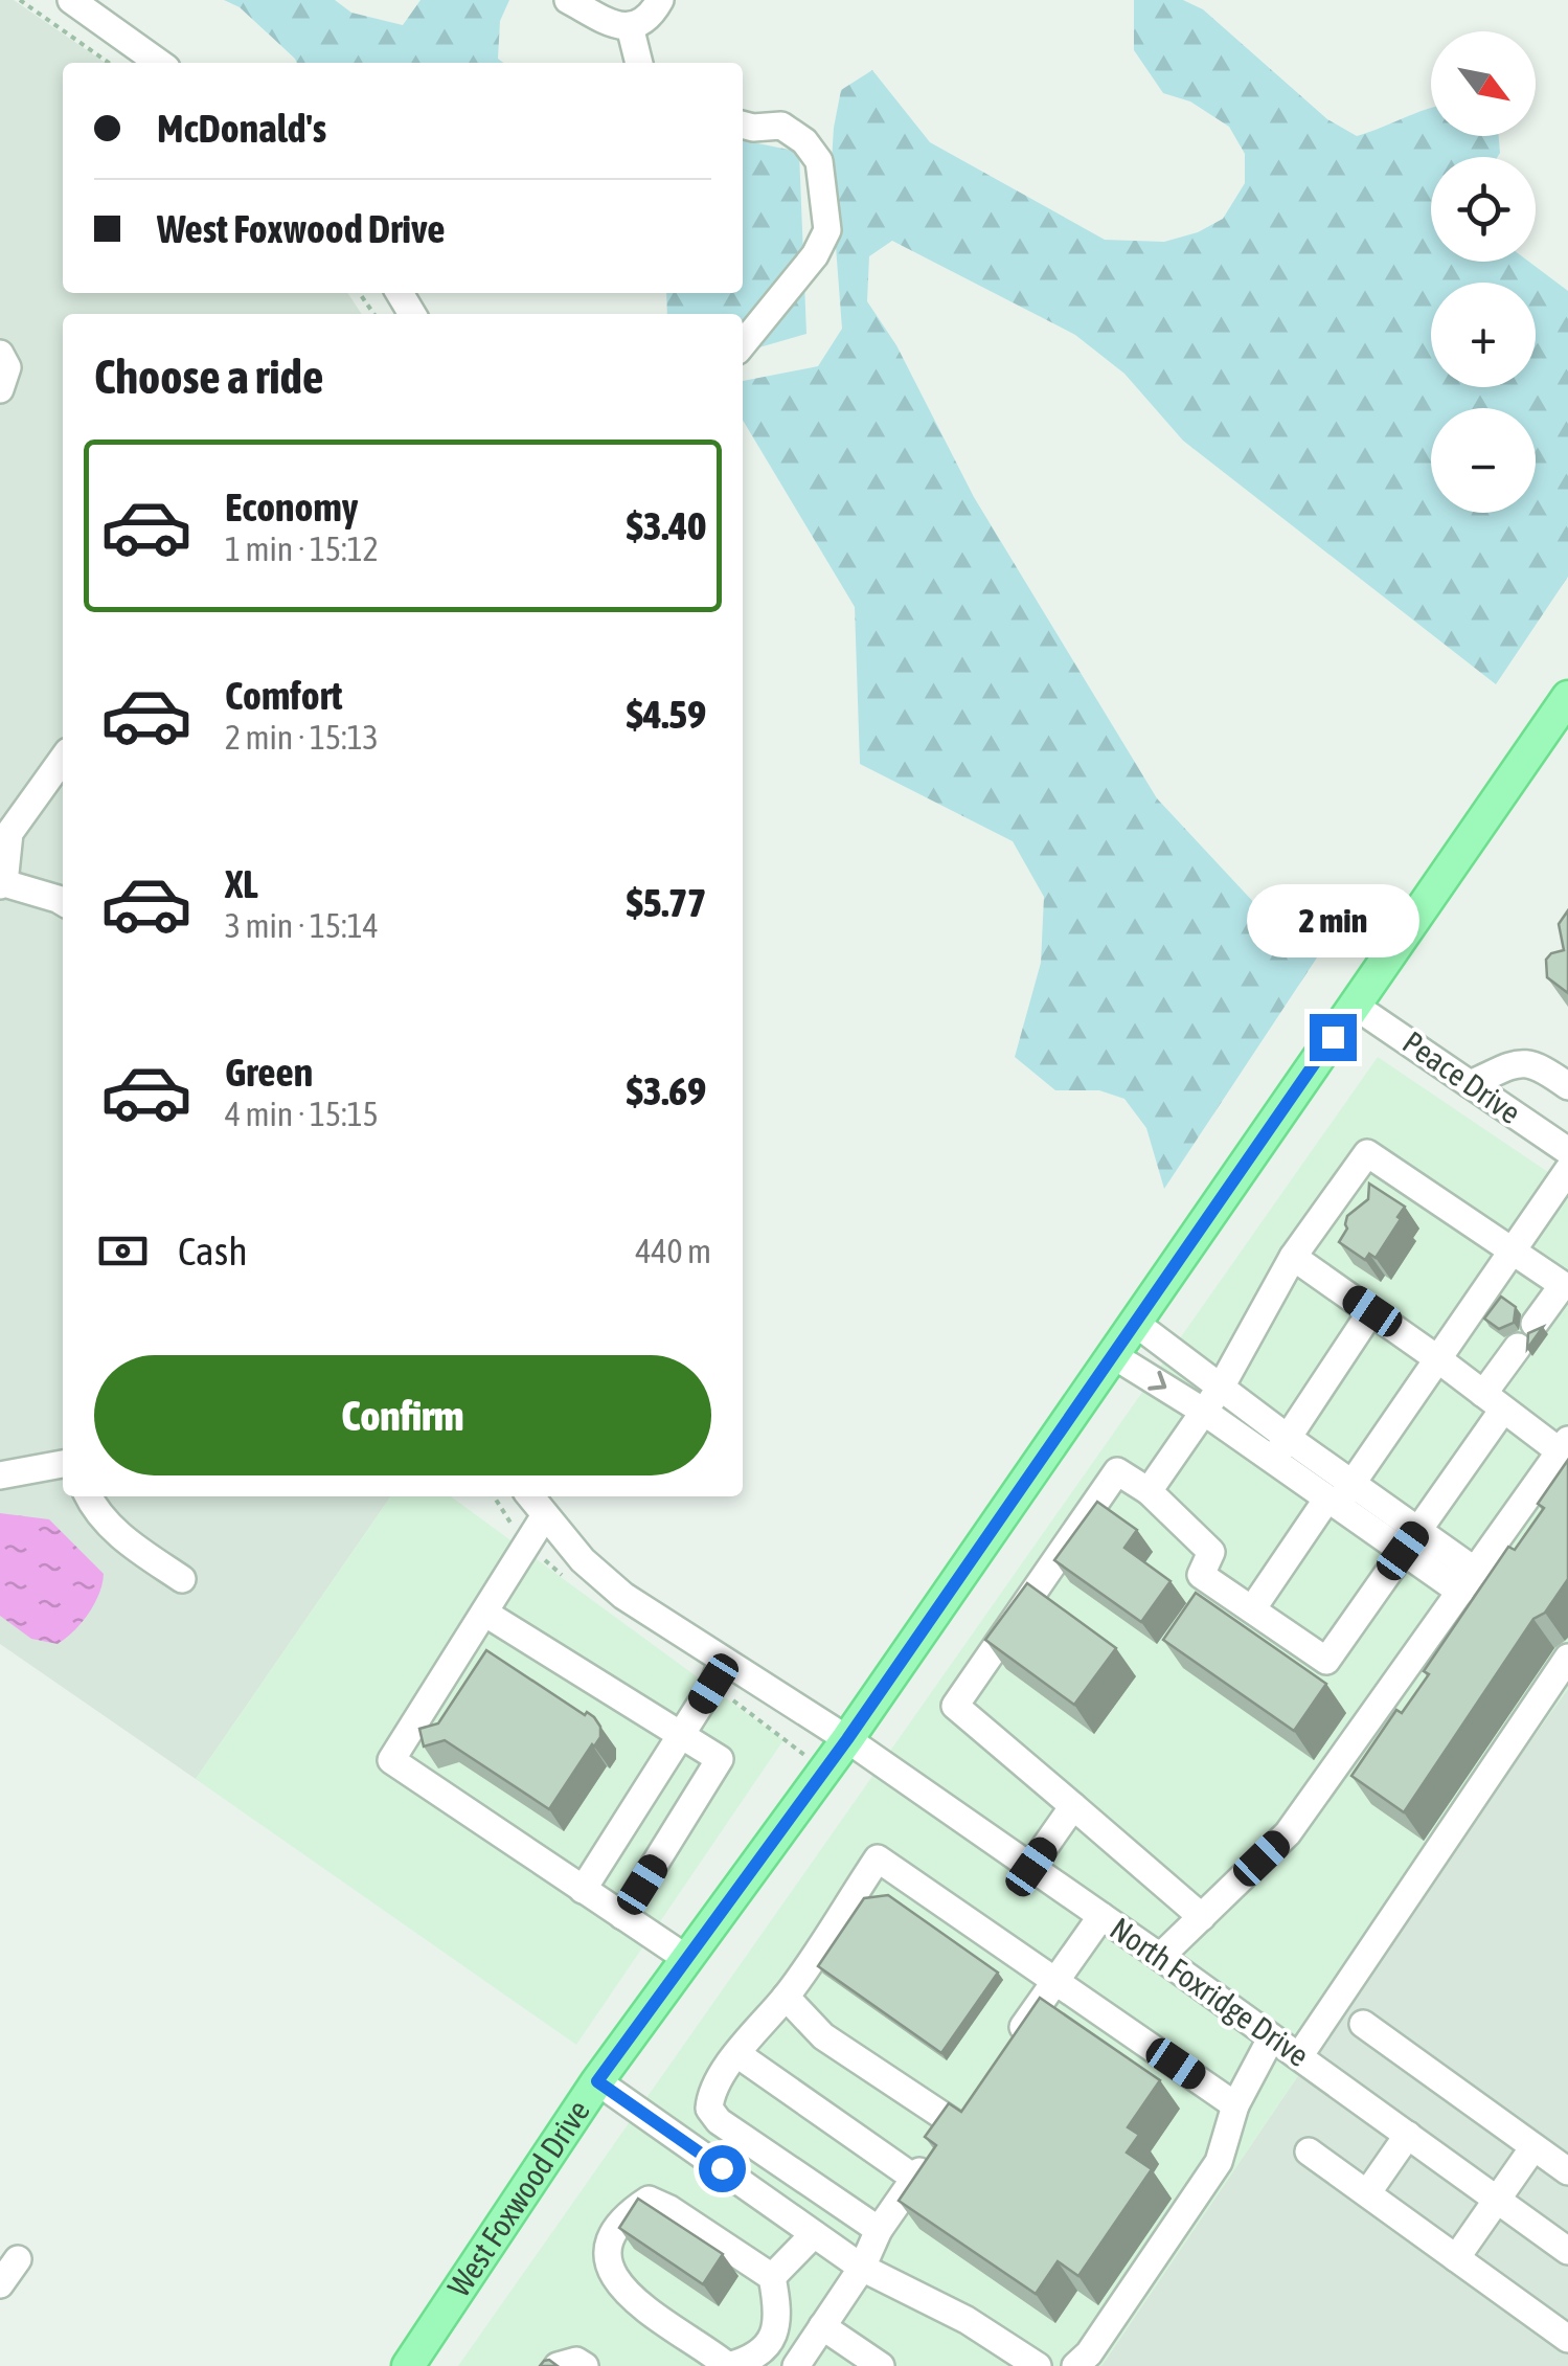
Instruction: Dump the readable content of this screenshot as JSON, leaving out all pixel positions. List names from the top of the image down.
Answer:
{
  "streets": {
    "main road": ["West Foxwood Drive"],
    "street": ["Peace Drive", "North Foxridge Drive"]
  },
  "crossings": [
    ["Peace Drive", "West Foxwood Drive"],
    ["North Foxridge Drive", "West Foxwood Drive"]
  ],
  "north": "bottom right",
  "page": {
    "map_buttons": ["+", "−"],
    "banner": ["McDonald's", "West Foxwood Drive"],
    "heading": "Choose a ride",
    "list": [
      {
        "name": "Economy",
        "note": "1 min · 15:12",
        "value": "$3.40"
      },
      {
        "name": "Comfort",
        "note": "2 min · 15:13",
        "value": "$4.59"
      },
      {
        "name": "XL",
        "note": "3 min · 15:14",
        "value": "$5.77"
      },
      {
        "name": "Green",
        "note": "4 min · 15:15",
        "value": "$3.69"
      }
    ],
    "bubble": "2 min",
    "pay": ["Cash", "440 m"],
    "buttons": "Confirm"
  }
}
